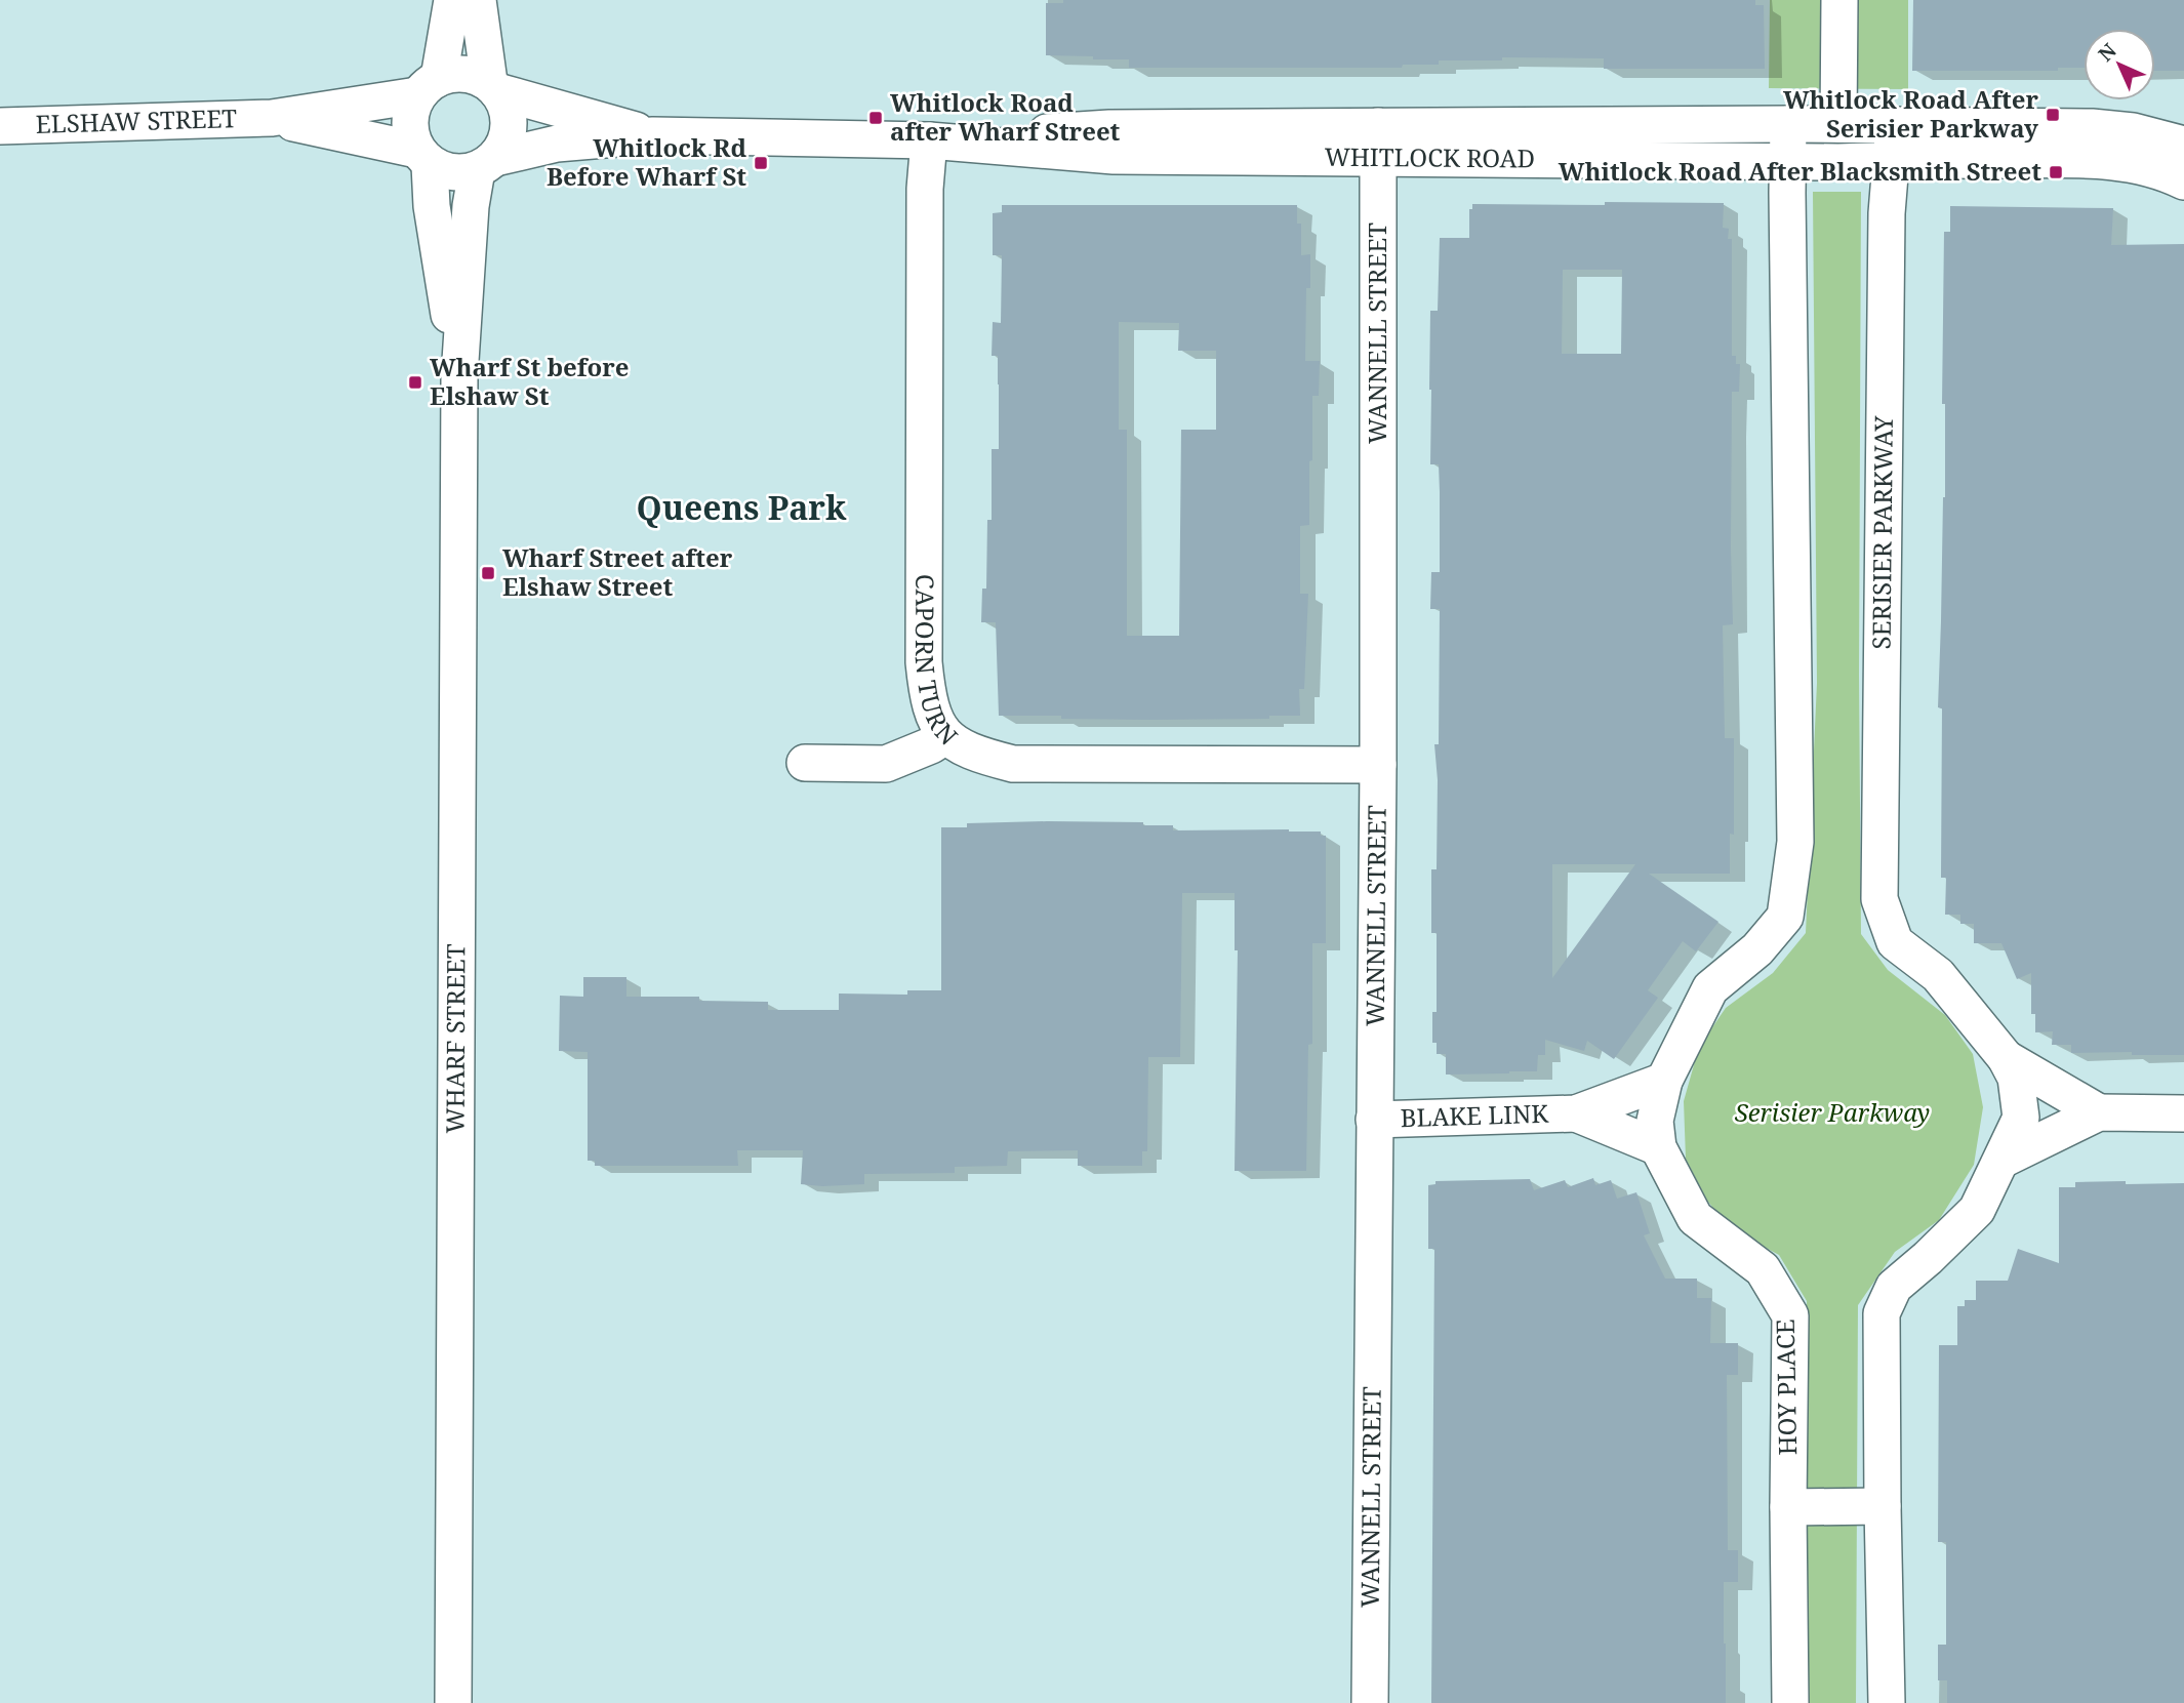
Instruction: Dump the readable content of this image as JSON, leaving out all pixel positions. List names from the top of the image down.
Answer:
{
  "streets": {
    "street": [
      "ELSHAW STREET",
      "WHITLOCK ROAD",
      "WANNELL STREET",
      "SERISIER PARKWAY",
      "CAPORN TURN",
      "WHARF STREET",
      "BLAKE LINK",
      "HOY PLACE"
    ]
  },
  "crossings": [
    ["ELSHAW STREET", "WHITLOCK ROAD"],
    ["ELSHAW STREET", "WHARF STREET"],
    ["WHITLOCK ROAD", "WANNELL STREET"],
    ["WHITLOCK ROAD", "SERISIER PARKWAY"],
    ["WHITLOCK ROAD", "CAPORN TURN"],
    ["WHITLOCK ROAD", "WHARF STREET"],
    ["WANNELL STREET", "CAPORN TURN"],
    ["WANNELL STREET", "BLAKE LINK"],
    ["BLAKE LINK", "HOY PLACE"]
  ],
  "districts": ["Queens Park"],
  "parks": ["Serisier Parkway"],
  "places": {
    "transit": [
      "Whitlock Road After Serisier Parkway",
      "Whitlock Road after Wharf Street",
      "Whitlock Rd Before Wharf St",
      "Whitlock Road After Blacksmith Street",
      "Wharf St before Elshaw St",
      "Wharf Street after Elshaw Street"
    ]
  },
  "north": "top left"
}
